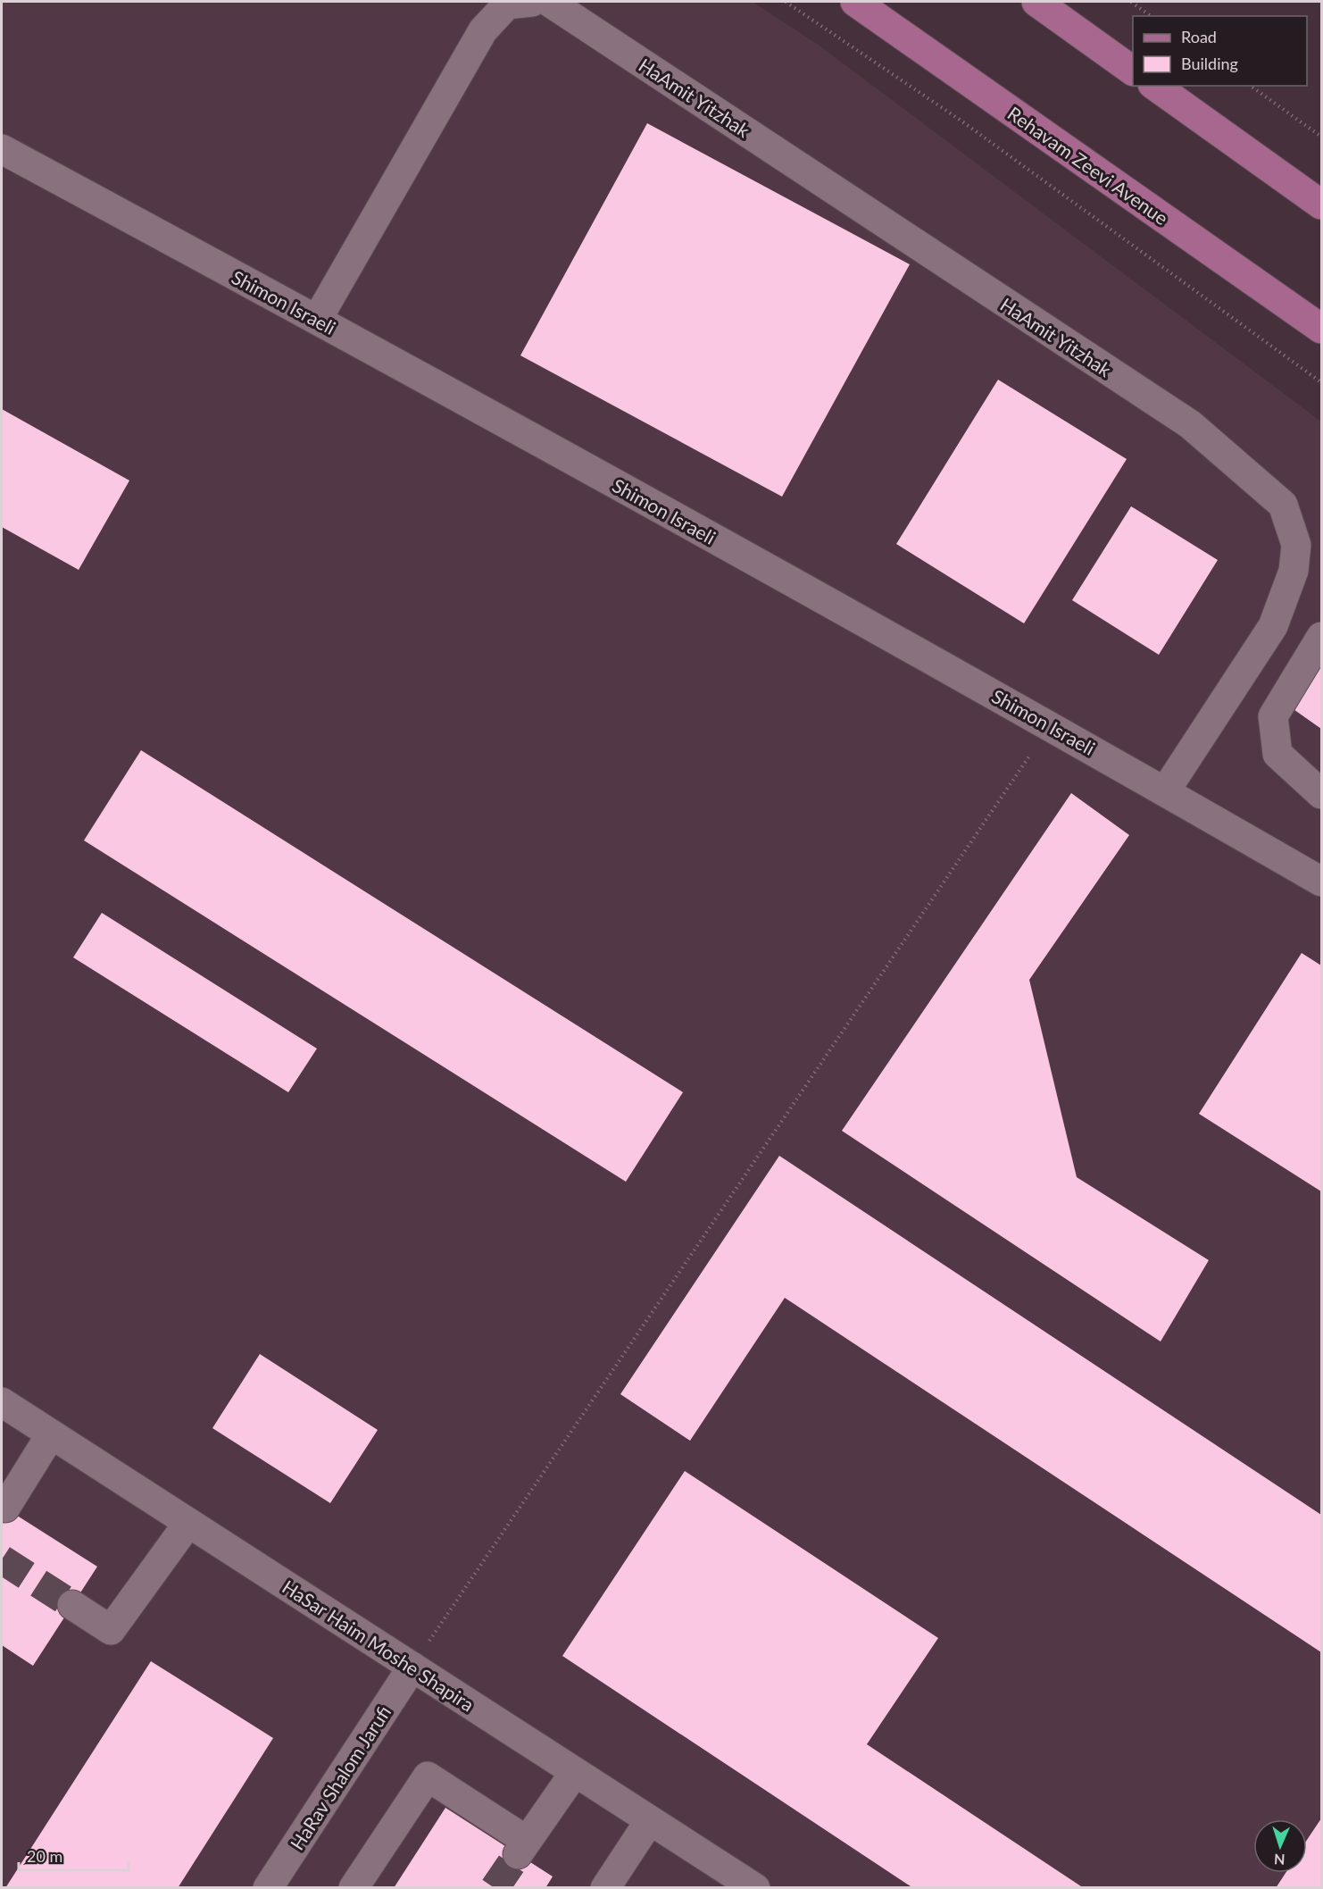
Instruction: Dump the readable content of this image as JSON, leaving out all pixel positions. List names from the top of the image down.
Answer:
{
  "streets": {
    "main road": ["Rehavam Zeevi Avenue"],
    "street": [
      "HaAmit Yitzhak",
      "Shimon Israeli",
      "HaSar Haim Moshe Shapira",
      "HaRav Shalom Jarufi"
    ]
  },
  "crossings": [
    ["HaAmit Yitzhak", "Shimon Israeli"],
    ["HaSar Haim Moshe Shapira", "HaRav Shalom Jarufi"]
  ],
  "legend": ["Road", "Building"],
  "scale_bar": "20 m",
  "north": "bottom"
}
